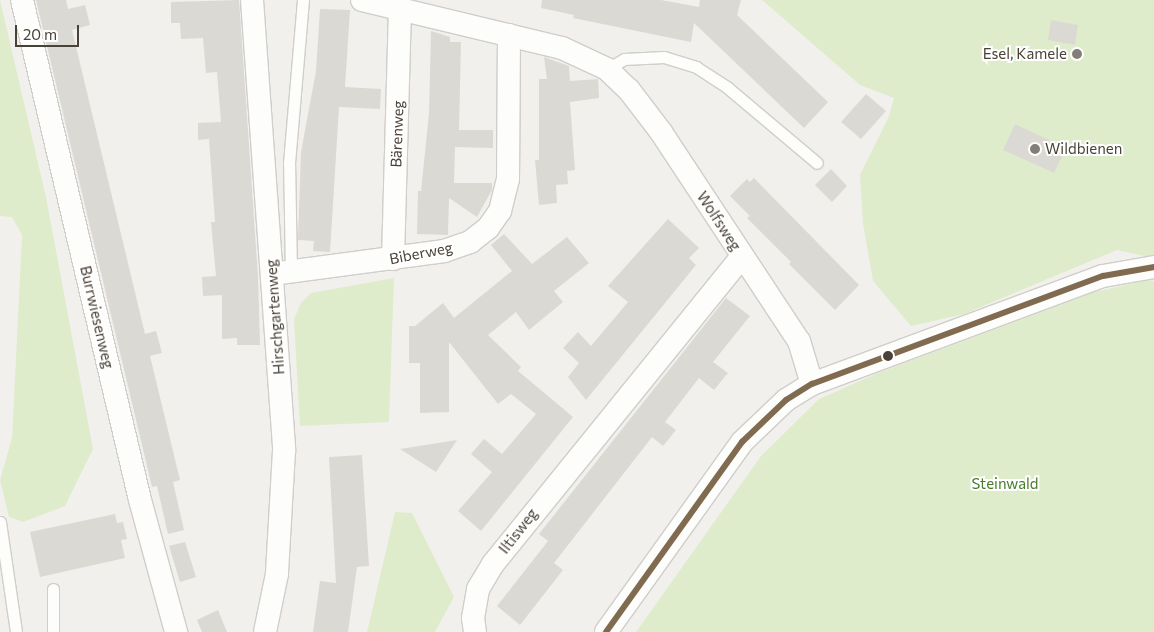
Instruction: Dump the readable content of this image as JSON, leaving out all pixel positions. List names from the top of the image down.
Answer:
{
  "streets": {
    "street": [
      "Bärenweg",
      "Wolfsweg",
      "Biberweg",
      "Burrwiesenweg",
      "Hirschgartenweg",
      "Iltisweg"
    ]
  },
  "crossings": [
    ["Bärenweg", "Wolfsweg"],
    ["Bärenweg", "Biberweg"],
    ["Wolfsweg", "Biberweg"],
    ["Wolfsweg", "Iltisweg"],
    ["Biberweg", "Hirschgartenweg"]
  ],
  "parks": ["Steinwald"],
  "places": ["Esel, Kamele", "Wildbienen"],
  "scale_bar": "20 m"
}
